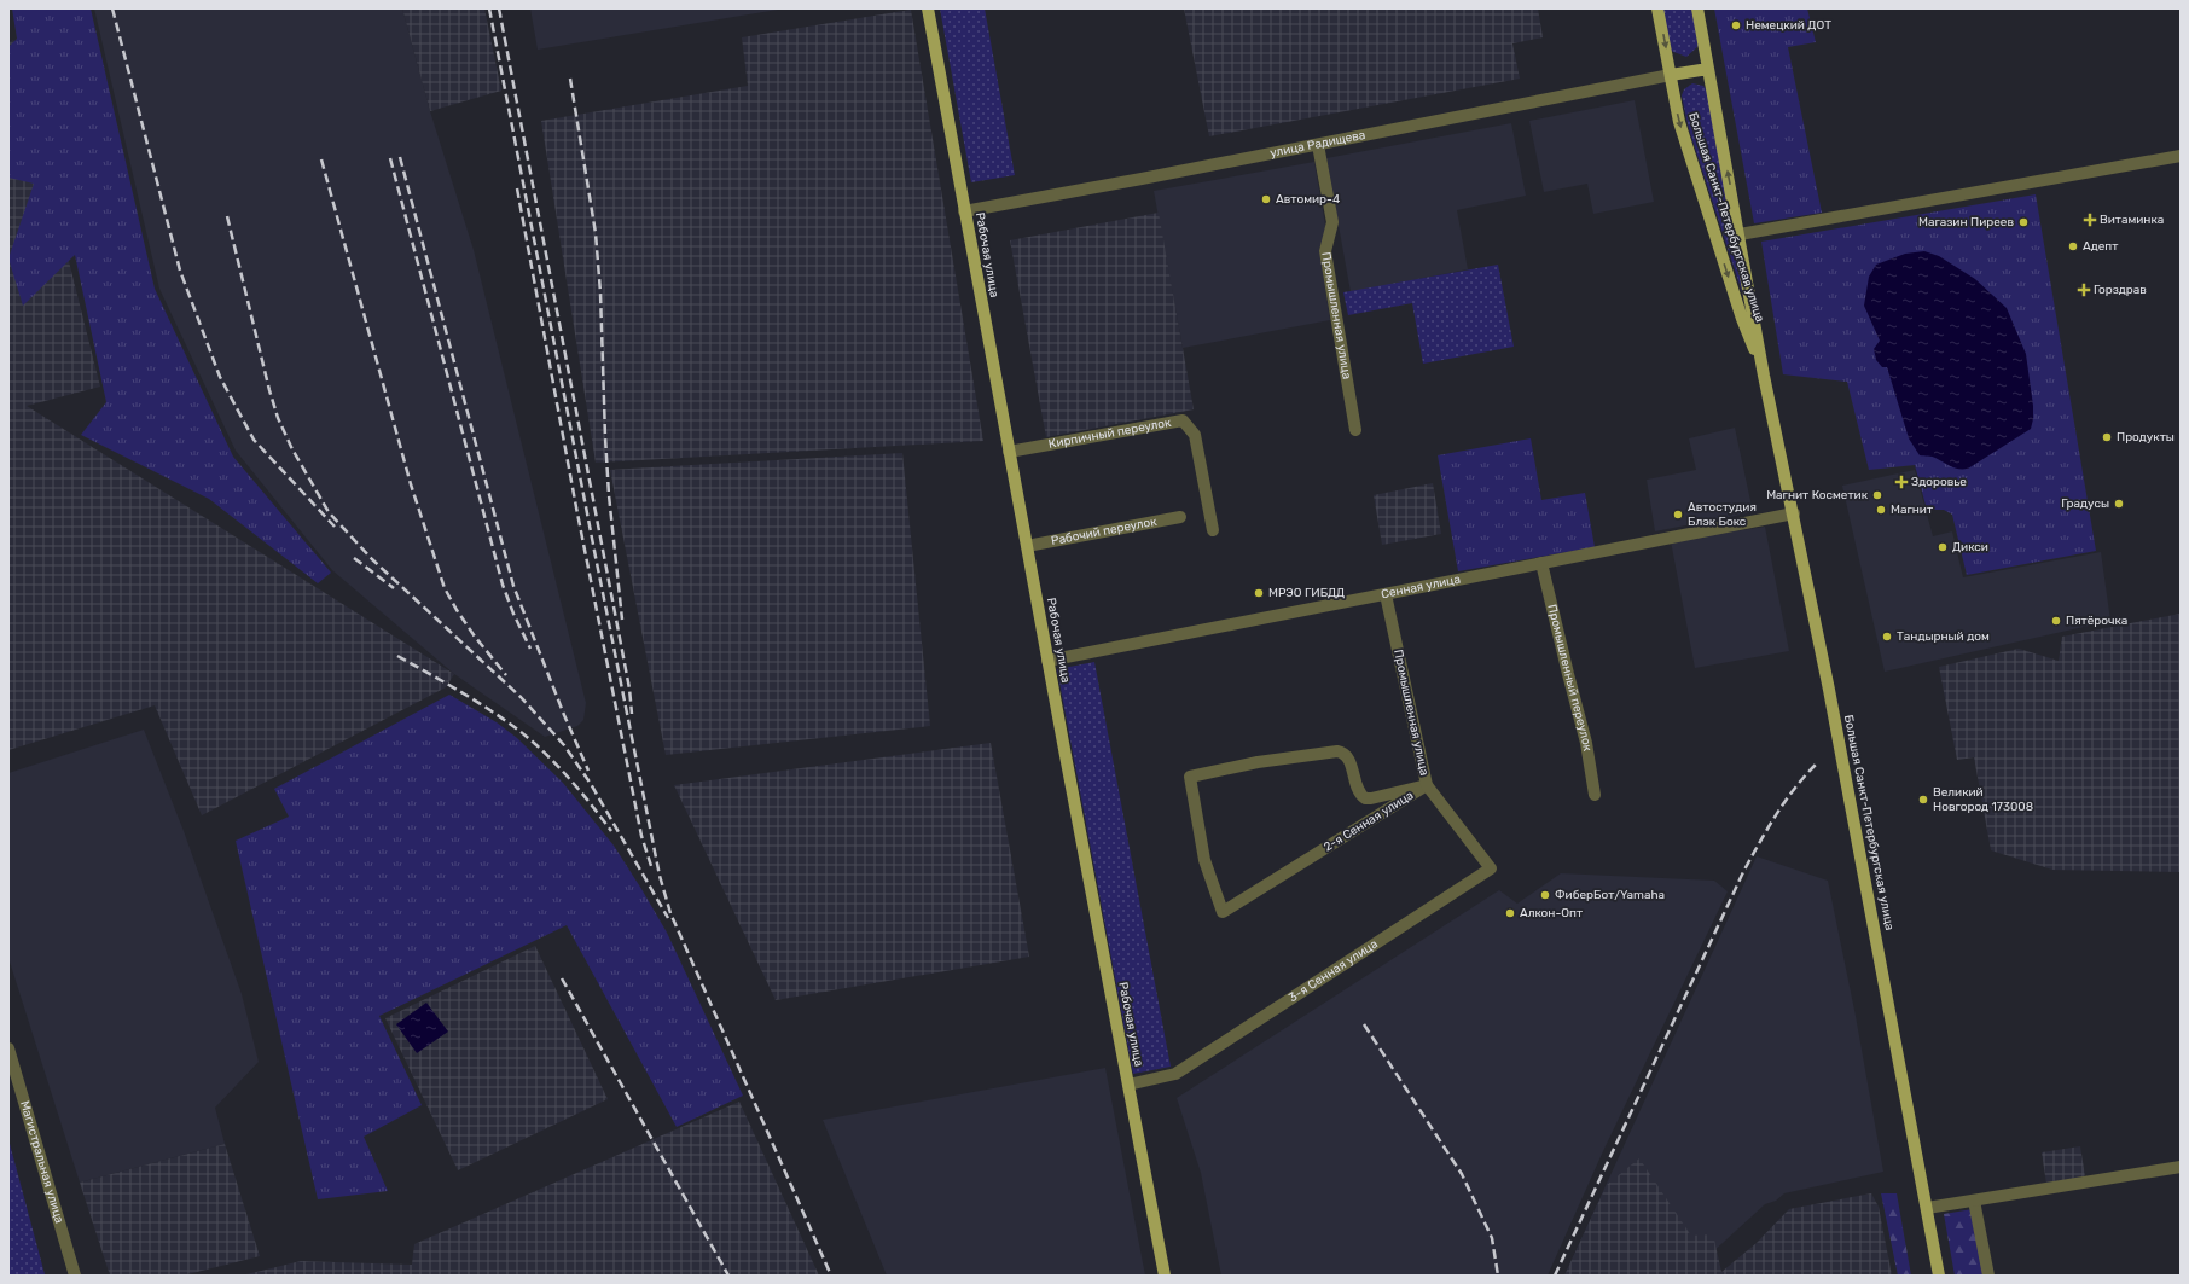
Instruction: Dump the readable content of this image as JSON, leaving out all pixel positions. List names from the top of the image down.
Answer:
{
  "streets": {
    "main road": ["Большая Санкт-Петербургская улица", "Рабочая улица"],
    "street": [
      "улица Радищева",
      "Промышленная улица",
      "Кирпичный переулок",
      "Рабочий переулок",
      "Сенная улица",
      "Промышленный переулок",
      "2-я Сенная улица",
      "3-я Сенная улица",
      "Магистральная улица"
    ]
  },
  "crossings": [
    ["улица Радищева", "Большая Санкт-Петербургская улица"],
    ["улица Радищева", "Рабочая улица"],
    ["улица Радищева", "Промышленная улица"],
    ["Большая Санкт-Петербургская улица", "Сенная улица"],
    ["Рабочая улица", "Кирпичный переулок"],
    ["Рабочая улица", "Рабочий переулок"],
    ["Рабочая улица", "Сенная улица"],
    ["Рабочая улица", "3-я Сенная улица"],
    ["Промышленная улица", "Сенная улица"],
    ["Промышленная улица", "2-я Сенная улица"],
    ["Промышленная улица", "3-я Сенная улица"],
    ["Сенная улица", "Промышленный переулок"]
  ],
  "places": {
    "other": [
      "Немецкий ДОТ",
      "Автомир-4",
      "Магазин Пиреев",
      "Адепт",
      "Продукты",
      "Магнит Косметик",
      "Градусы",
      "Магнит",
      "Автостудия Блэк Бокс",
      "Дикси",
      "МРЭО ГИБДД",
      "Пятёрочка",
      "Тандырный дом",
      "Великий Новгород 173008",
      "ФиберБот/Yamaha",
      "Алкон-Опт"
    ],
    "health": ["Витаминка", "Горздрав", "Здоровье"]
  }
}
